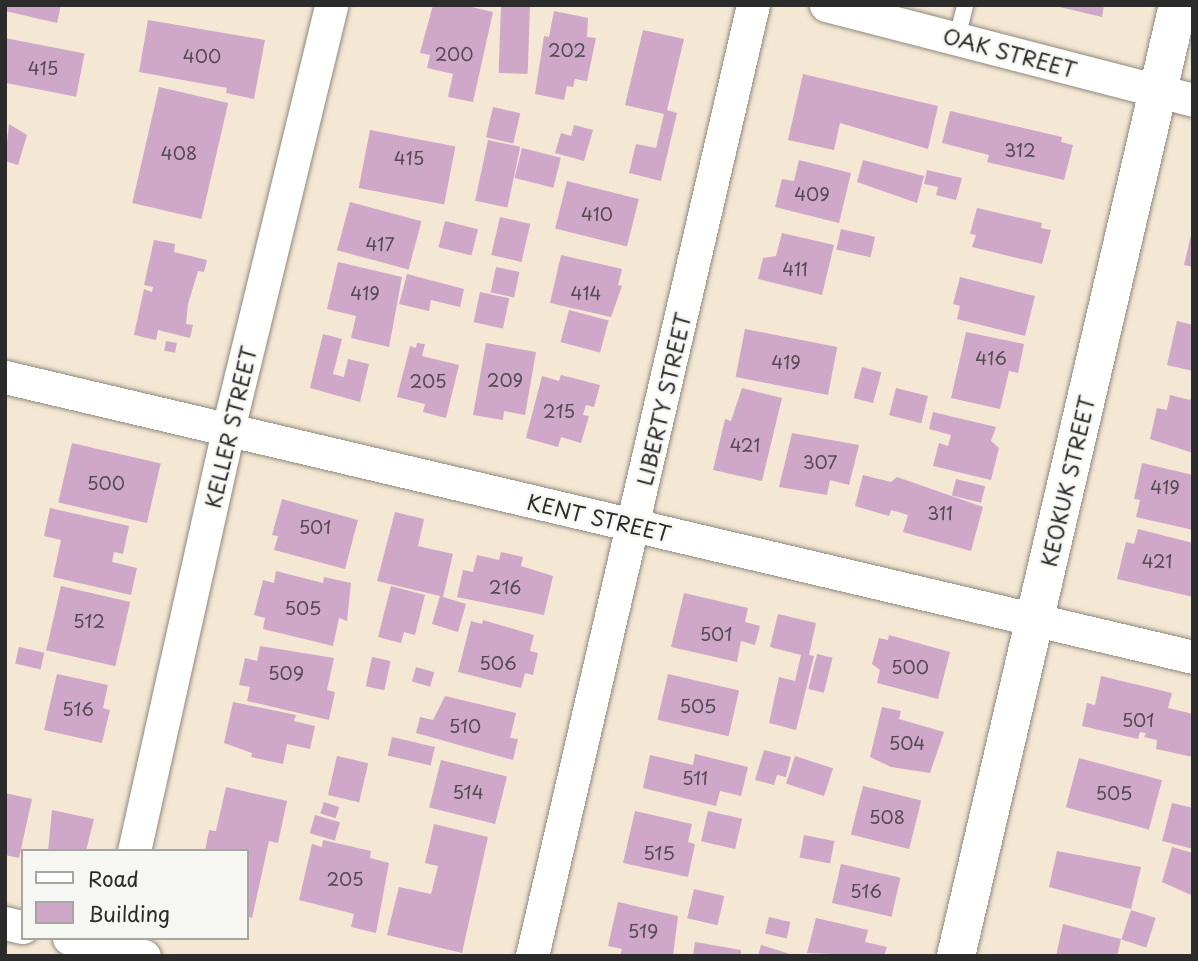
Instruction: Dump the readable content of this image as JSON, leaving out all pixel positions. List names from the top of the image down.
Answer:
{
  "streets": {
    "street": [
      "OAK STREET",
      "LIBERTY STREET",
      "KELLER STREET",
      "KEOKUK STREET",
      "KENT STREET"
    ]
  },
  "crossings": [
    ["OAK STREET", "KEOKUK STREET"],
    ["LIBERTY STREET", "KENT STREET"],
    ["KELLER STREET", "KENT STREET"],
    ["KEOKUK STREET", "KENT STREET"]
  ],
  "house_numbers": [
    "202",
    "200",
    "400",
    "415",
    "312",
    "408",
    "415",
    "409",
    "410",
    "417",
    "411",
    "419",
    "414",
    "416",
    "419",
    "209",
    "205",
    "215",
    "421",
    "307",
    "500",
    "419",
    "311",
    "501",
    "421",
    "216",
    "505",
    "512",
    "501",
    "506",
    "500",
    "509",
    "505",
    "516",
    "501",
    "510",
    "504",
    "511",
    "514",
    "505",
    "508",
    "515",
    "205",
    "516",
    "519"
  ],
  "legend": ["Road", "Building"]
}
